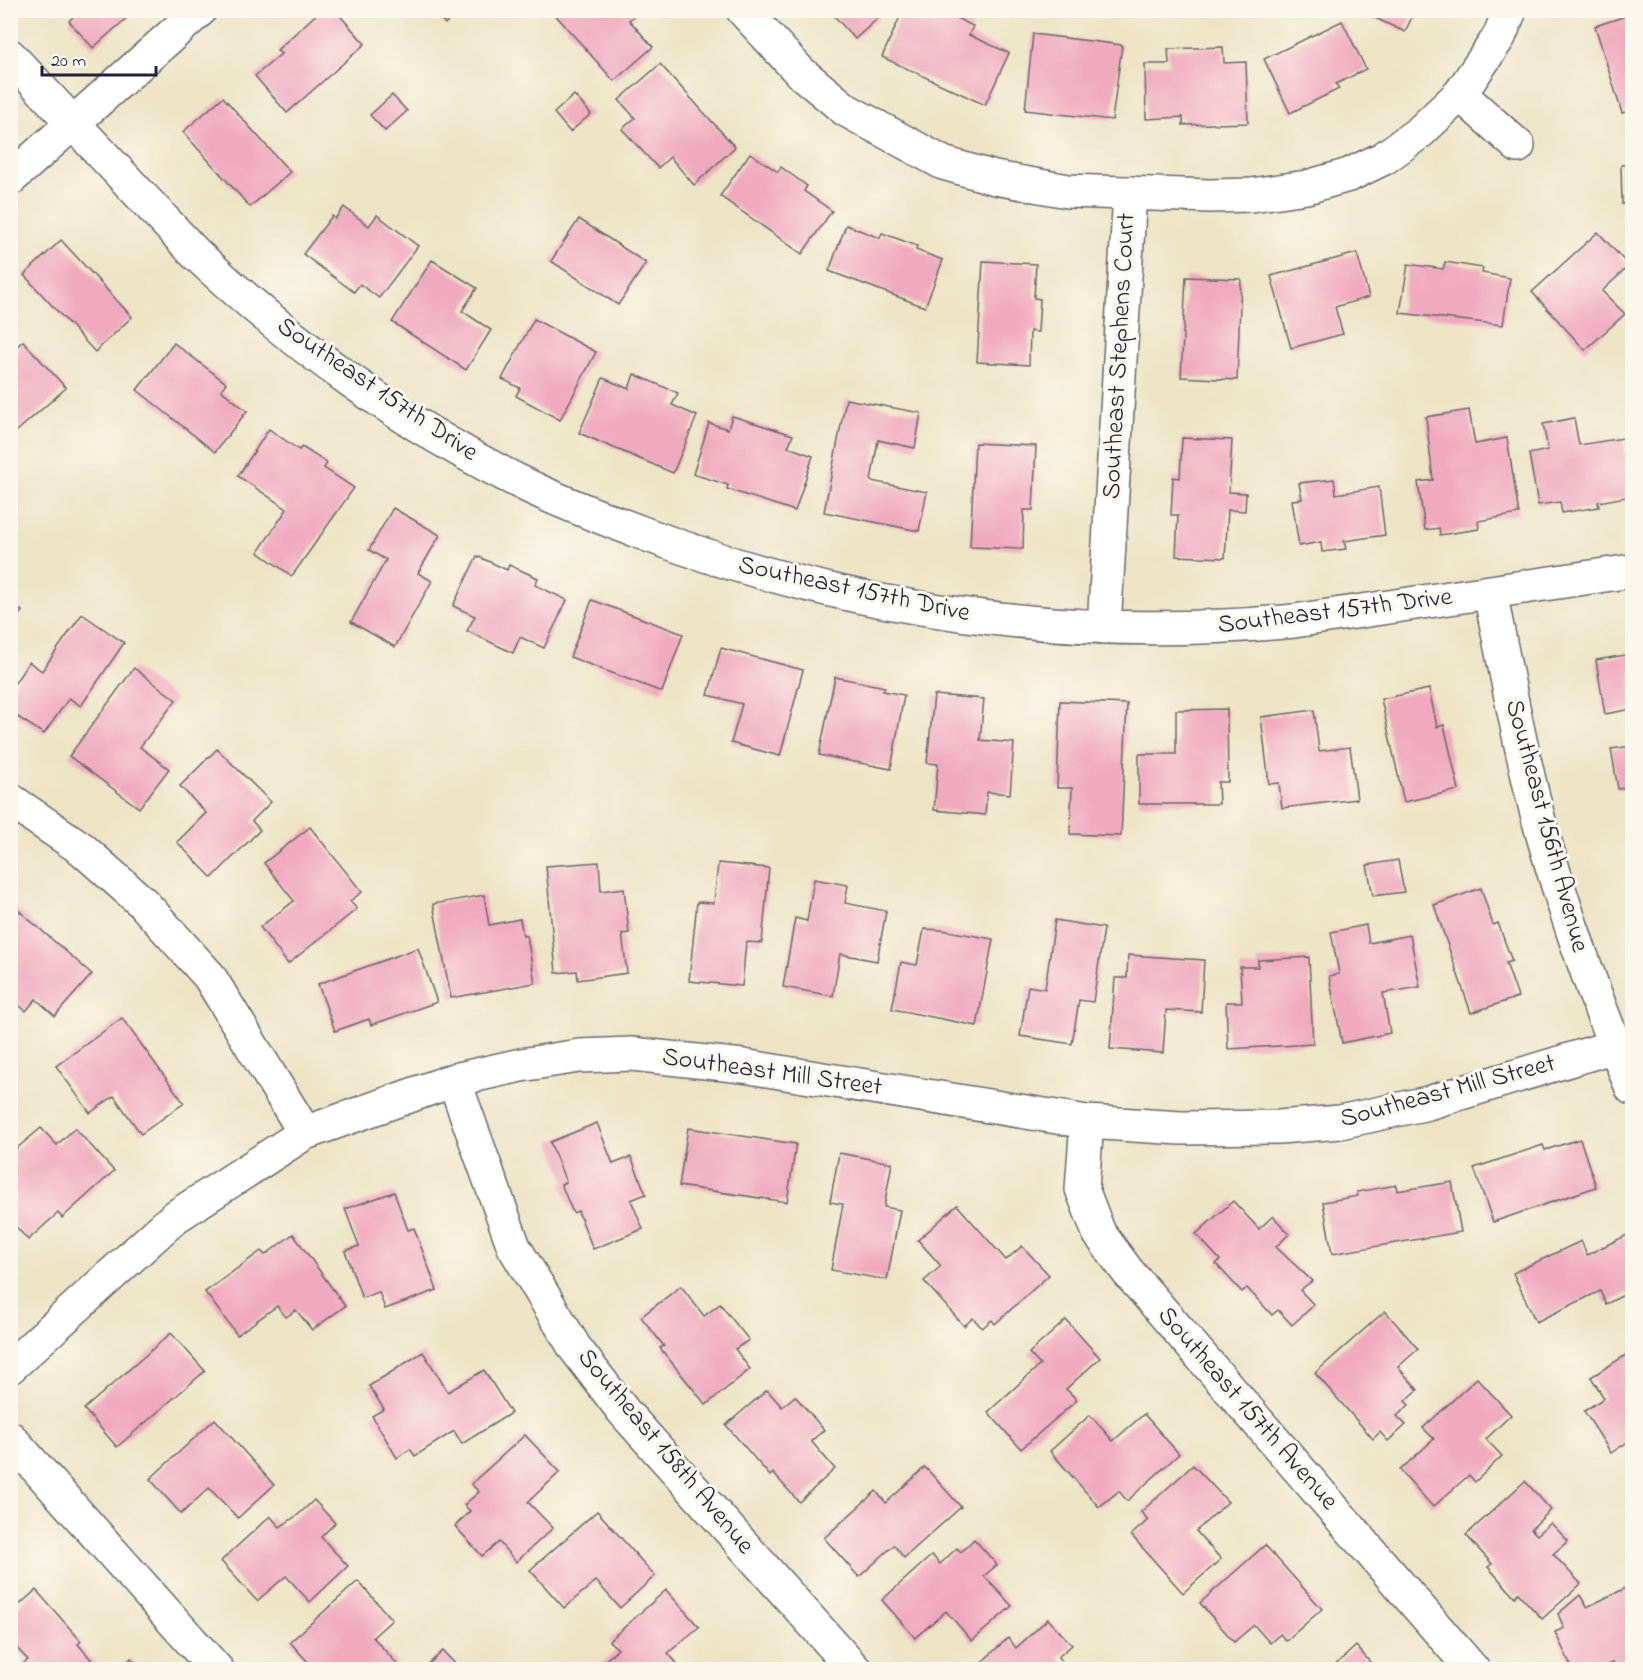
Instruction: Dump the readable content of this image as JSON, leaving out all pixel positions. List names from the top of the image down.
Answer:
{
  "streets": {
    "street": [
      "Southeast Stephens Court",
      "Southeast 157th Drive",
      "Southeast 156th Avenue",
      "Southeast Mill Street",
      "Southeast 157th Avenue",
      "Southeast 158th Avenue"
    ]
  },
  "crossings": [
    ["Southeast Stephens Court", "Southeast 157th Drive"],
    ["Southeast 157th Drive", "Southeast 156th Avenue"],
    ["Southeast 156th Avenue", "Southeast Mill Street"],
    ["Southeast Mill Street", "Southeast 157th Avenue"],
    ["Southeast Mill Street", "Southeast 158th Avenue"]
  ],
  "scale_bar": "20 m"
}
